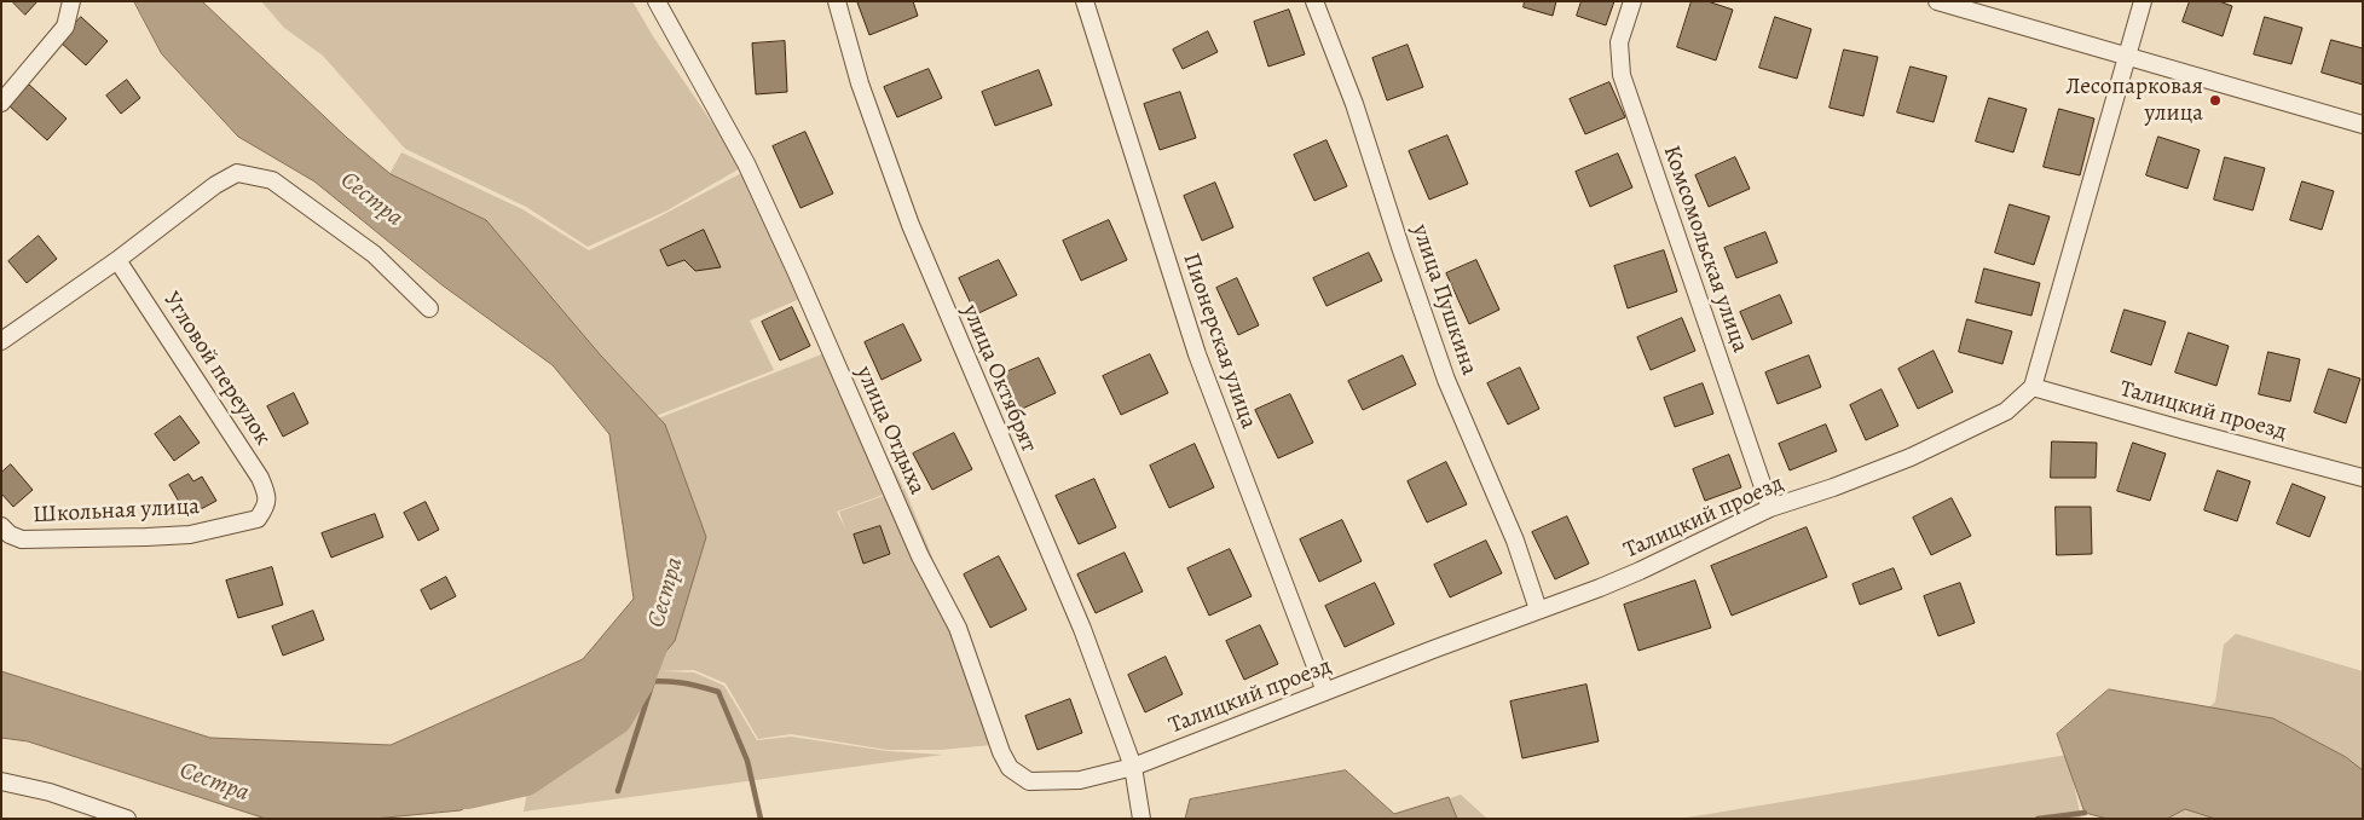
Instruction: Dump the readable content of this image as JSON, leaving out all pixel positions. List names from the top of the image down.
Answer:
{
  "streets": {
    "street": [
      "Комсомольская улица",
      "улица Пушкина",
      "Пионерская улица",
      "Угловой переулок",
      "улица Октябрят",
      "Талицкий проезд",
      "улица Отдыха",
      "Школьная улица"
    ]
  },
  "crossings": [
    ["Комсомольская улица", "Талицкий проезд"],
    ["улица Пушкина", "Талицкий проезд"],
    ["Пионерская улица", "Талицкий проезд"],
    ["Угловой переулок", "Школьная улица"],
    ["улица Октябрят", "Талицкий проезд"],
    ["улица Октябрят", "улица Отдыха"],
    ["Талицкий проезд", "улица Отдыха"]
  ],
  "water": ["Сестра"],
  "places": ["Лесопарковая улица"]
}
